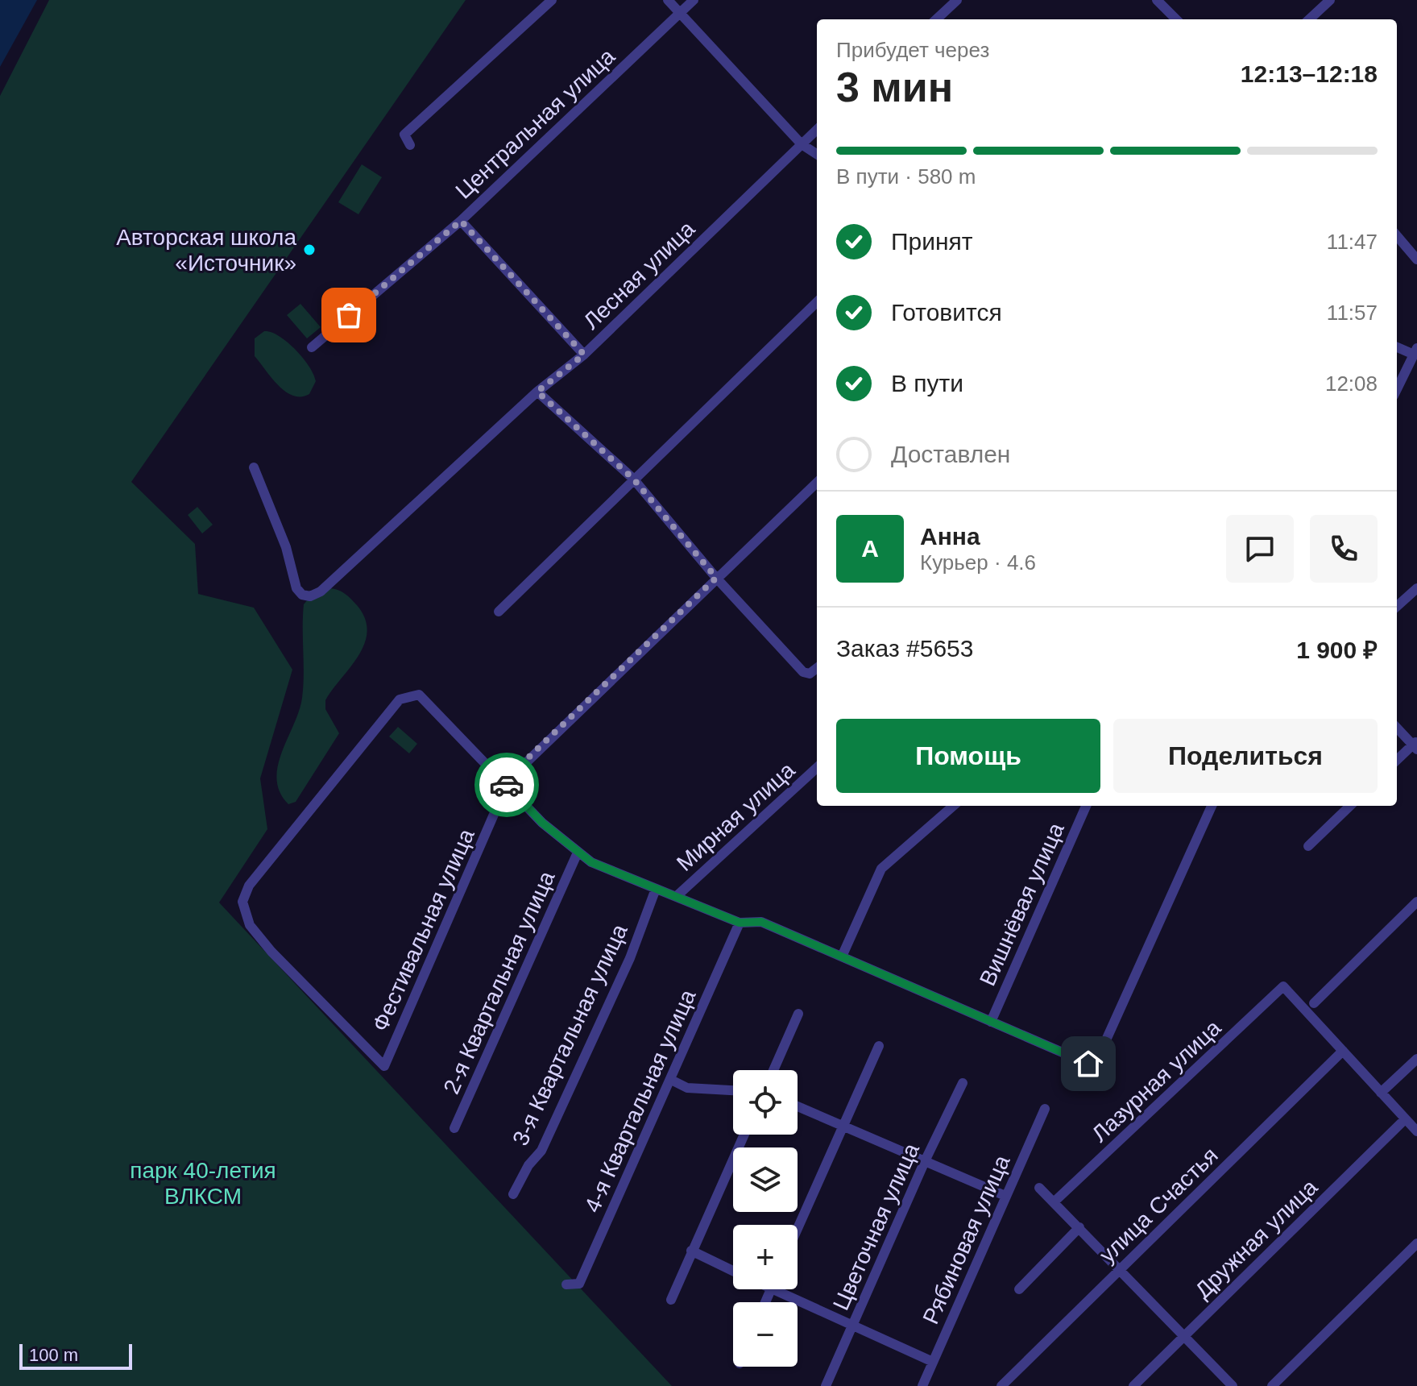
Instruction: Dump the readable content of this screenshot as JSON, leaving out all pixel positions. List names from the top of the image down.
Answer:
{
  "streets": {
    "street": [
      "Центральная улица",
      "Лесная улица",
      "Мирная улица",
      "Вишнёвая улица",
      "Фестивальная улица",
      "2-я Квартальная улица",
      "3-я Квартальная улица",
      "Лазурная улица",
      "4-я Квартальная улица",
      "улица Счастья",
      "Цветочная улица",
      "Дружная улица",
      "Рябиновая улица"
    ]
  },
  "crossings": [
    ["Лазурная улица", "улица Счастья"]
  ],
  "parks": ["парк 40-летия ВЛКСМ"],
  "places": ["Авторская школа «Источник»"],
  "scale_bar": "100 m",
  "page": {
    "heading": ["3 мин", "Прибудет через", "12:13–12:18"],
    "panel": [
      "Анна",
      "Курьер · 4.6",
      "Заказ #5653",
      "1 900 ₽"
    ],
    "bar": "В пути · 580 m",
    "list": [
      ["Принят", "11:47"],
      ["Готовится", "11:57"],
      ["В пути", "12:08"],
      "Доставлен"
    ],
    "round": "А",
    "buttons": ["Помощь", "Поделиться"],
    "map_buttons": ["+", "−"],
    "scale": "100 m"
  }
}
